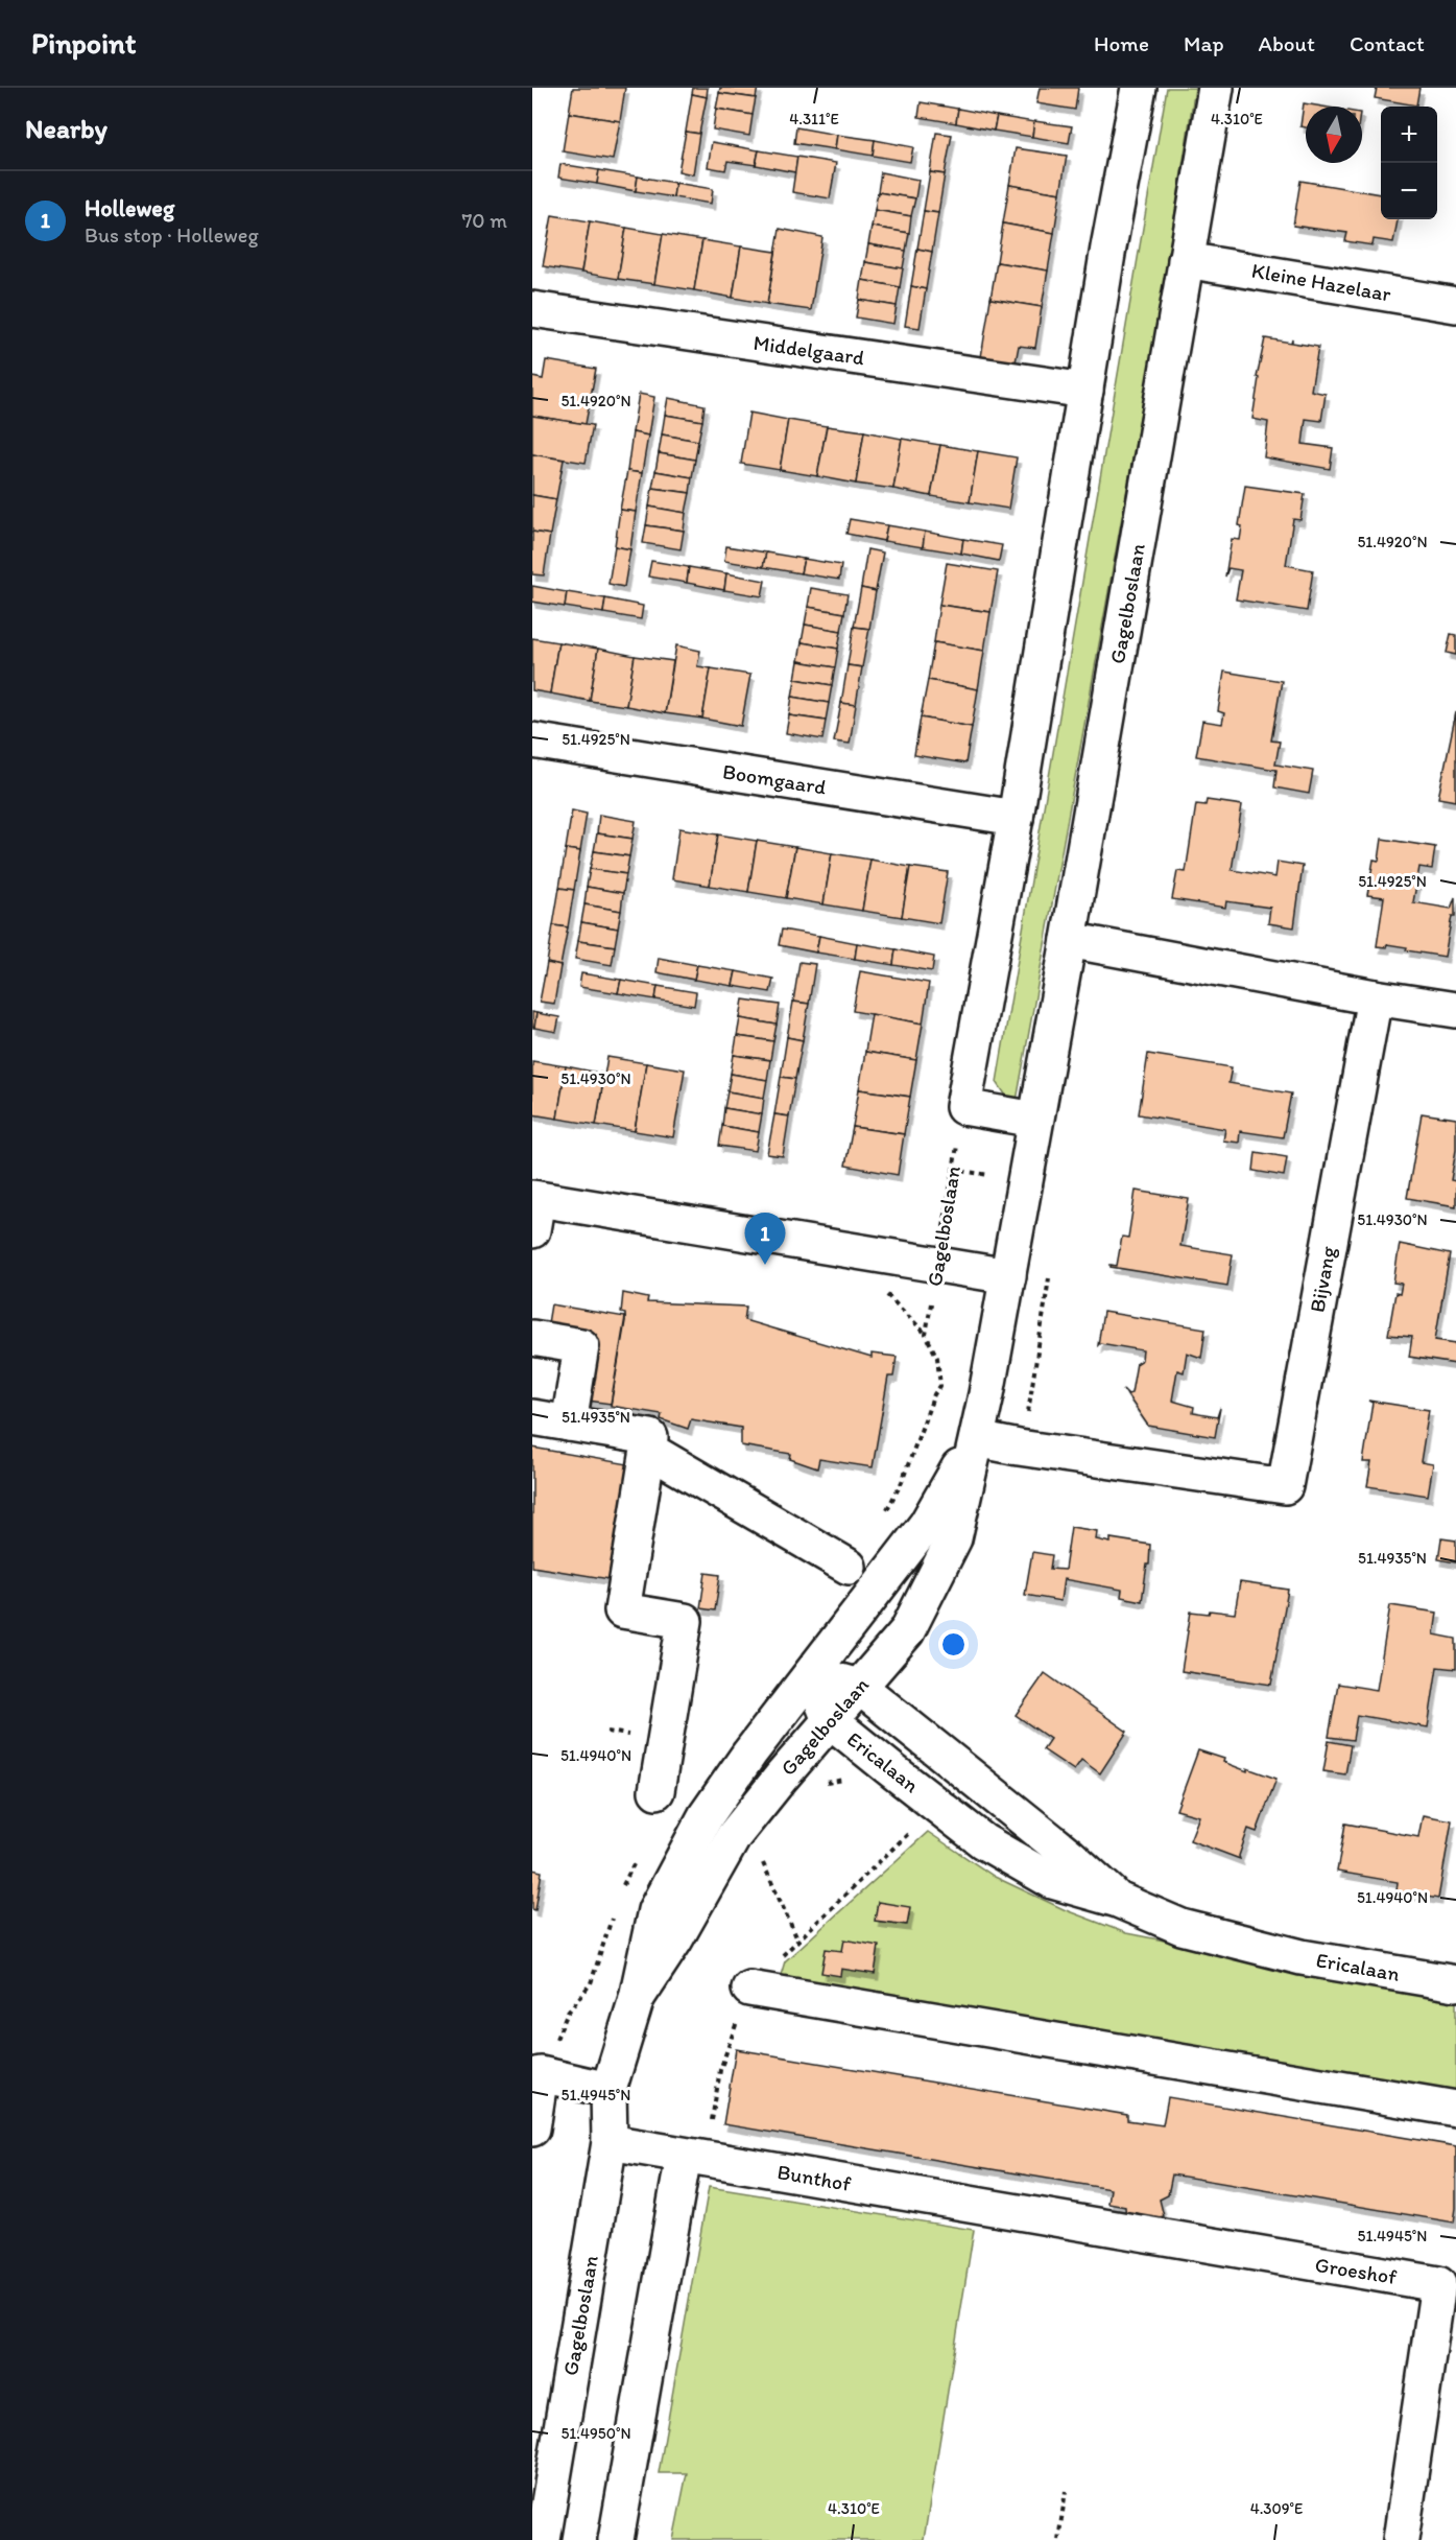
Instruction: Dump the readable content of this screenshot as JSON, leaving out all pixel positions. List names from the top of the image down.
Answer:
{
  "streets": {
    "street": [
      "Kleine Hazelaar",
      "Middelgaard",
      "Gagelboslaan",
      "Boomgaard",
      "Bijvang",
      "Ericalaan",
      "Bunthof",
      "Groeshof"
    ]
  },
  "crossings": [
    ["Kleine Hazelaar", "Gagelboslaan"],
    ["Gagelboslaan", "Bijvang"],
    ["Gagelboslaan", "Ericalaan"],
    ["Gagelboslaan", "Bunthof"],
    ["Bunthof", "Groeshof"]
  ],
  "north": "bottom",
  "page": {
    "header": "Pinpoint",
    "nav": [
      "Home",
      "Map",
      "About",
      "Contact"
    ],
    "heading": "Nearby",
    "map_buttons": ["+", "−"],
    "list": [
      {
        "mark": "1",
        "name": "Holleweg",
        "note": "Bus stop · Holleweg",
        "value": "70 m"
      }
    ],
    "pins": "1"
  },
  "coordinates": [
    "4.310°E",
    "4.311°E",
    "51.4920°N",
    "51.4925°N",
    "51.4930°N",
    "51.4935°N",
    "51.4940°N",
    "51.4945°N",
    "51.4950°N",
    "4.309°E"
  ]
}
